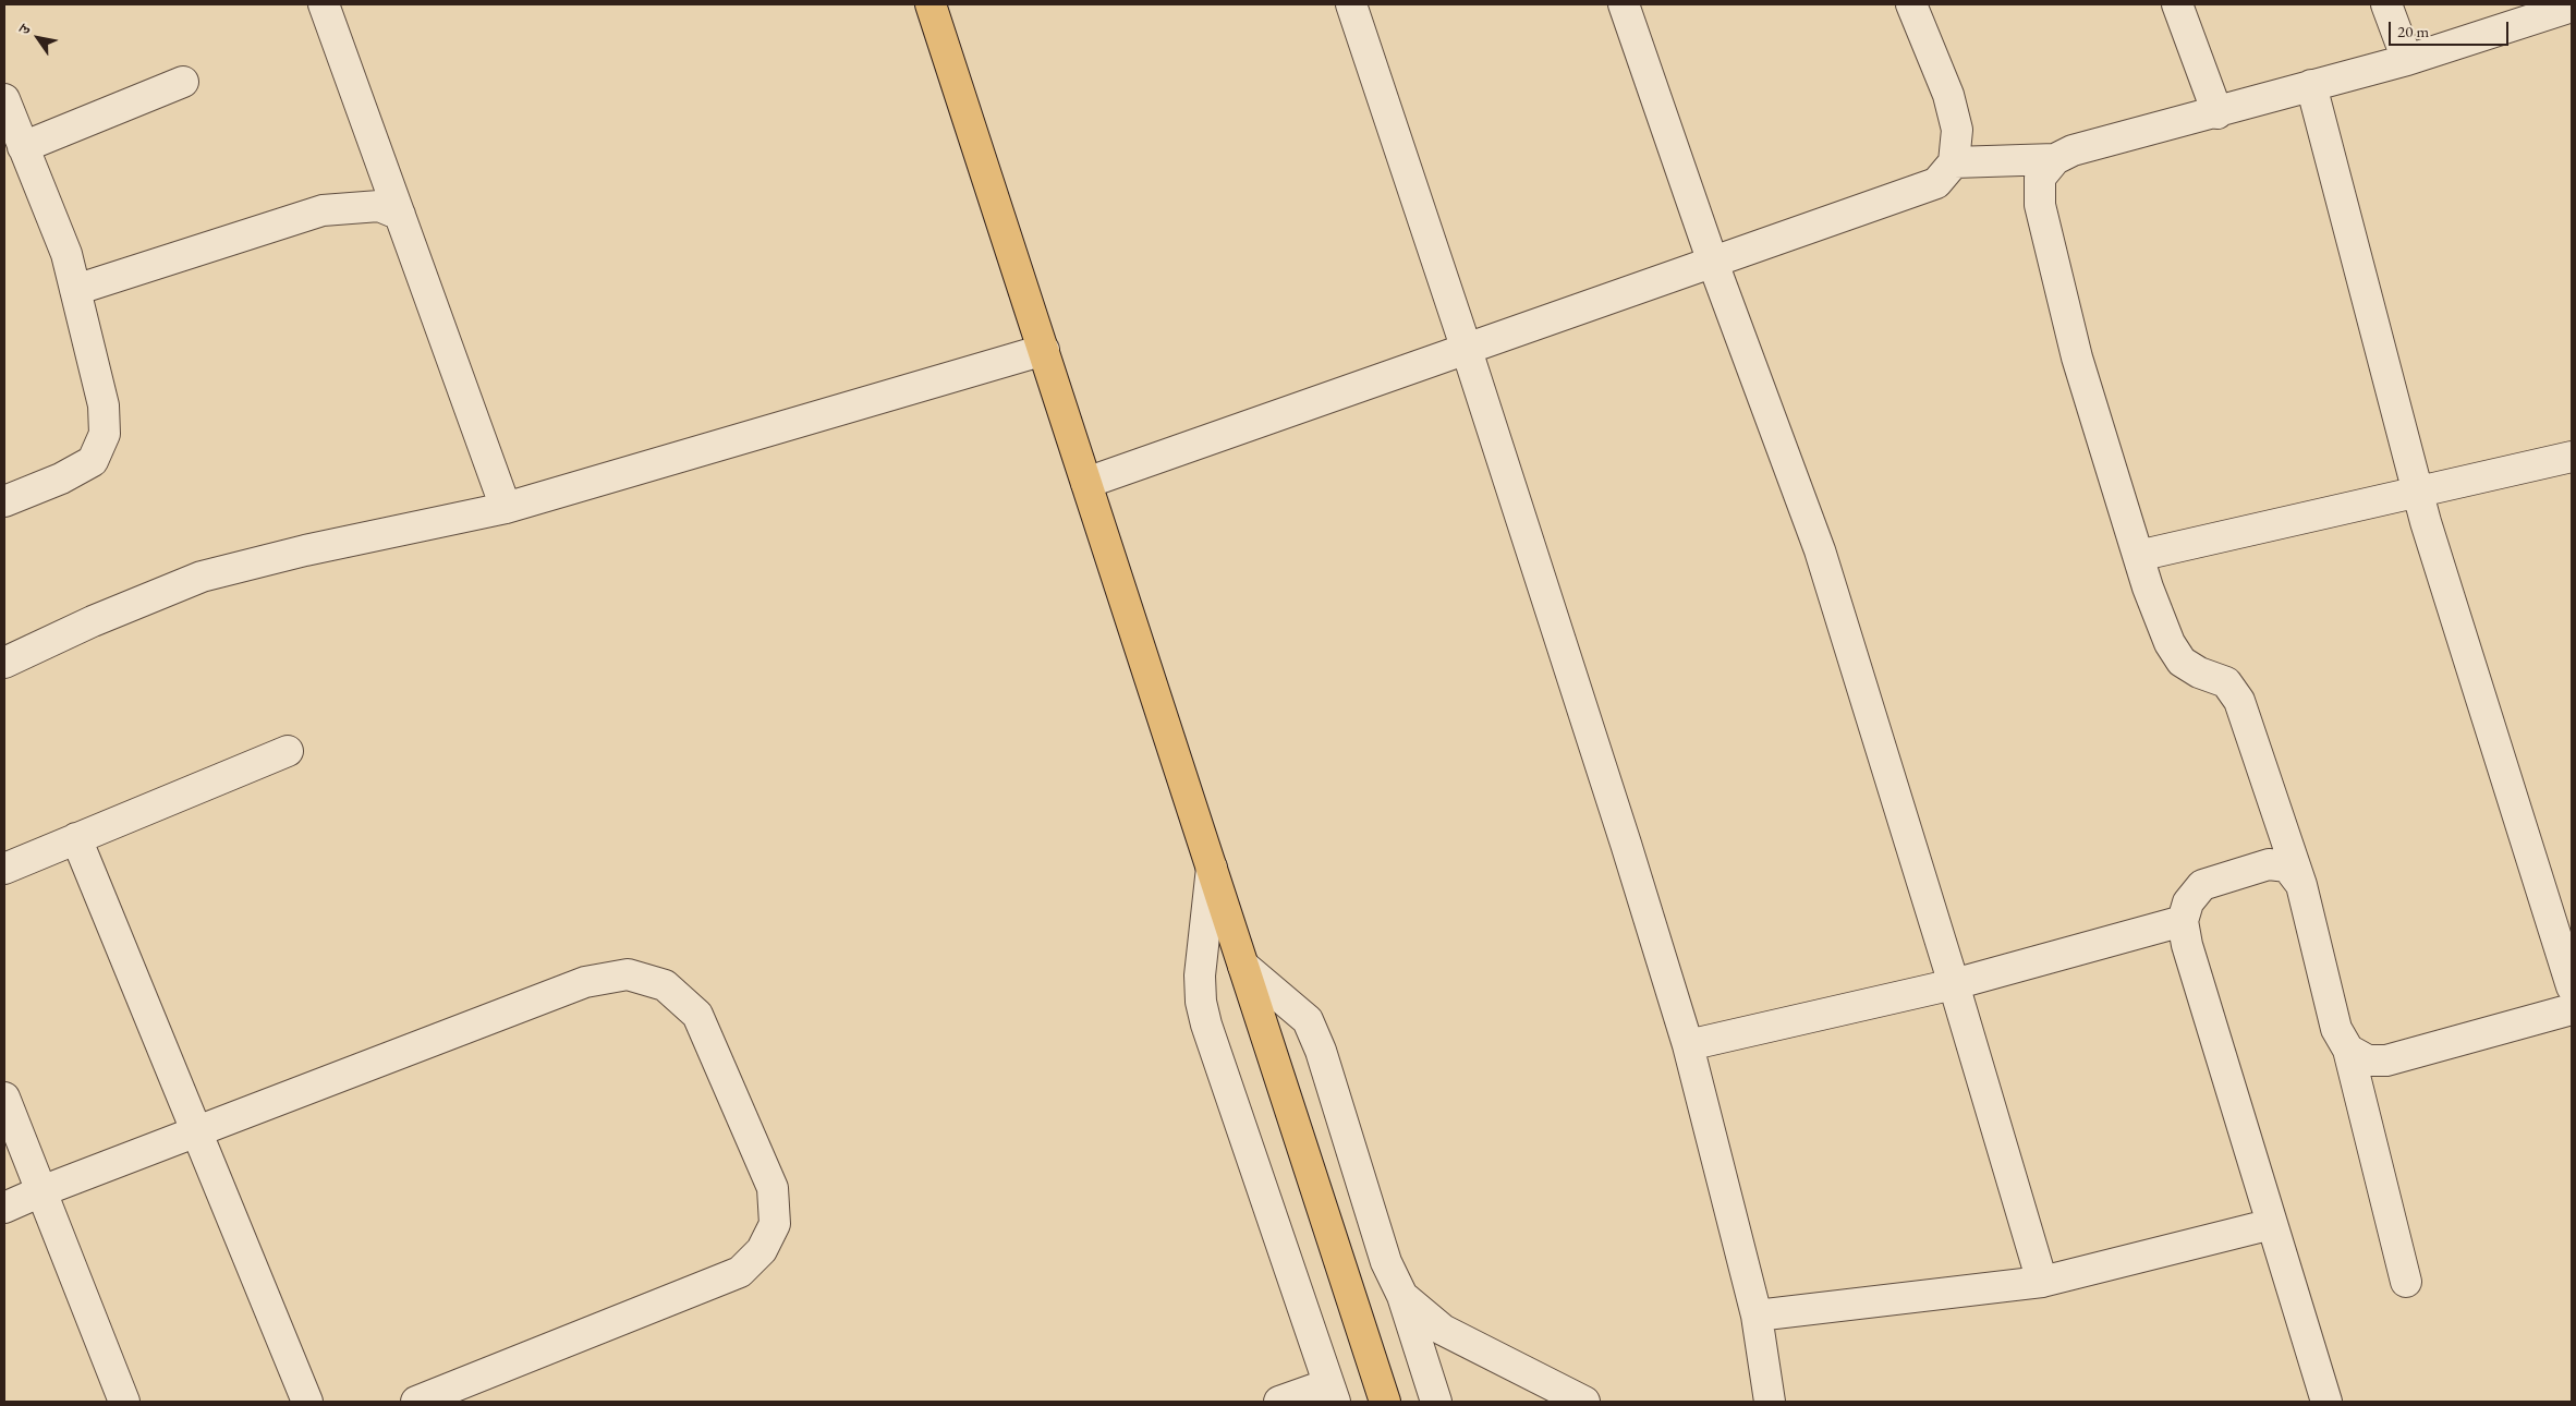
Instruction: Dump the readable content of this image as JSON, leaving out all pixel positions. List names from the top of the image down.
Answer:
{
  "scale_bar": "20 m",
  "north": "top left"
}
